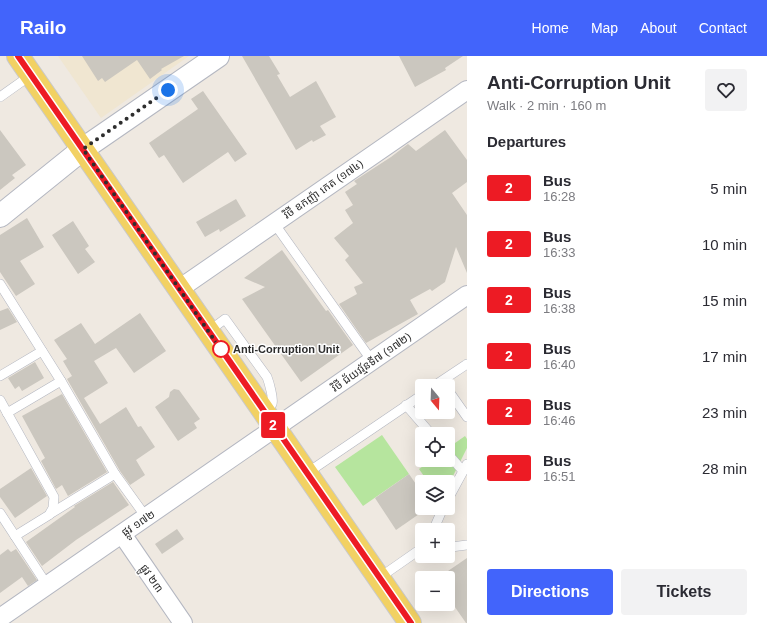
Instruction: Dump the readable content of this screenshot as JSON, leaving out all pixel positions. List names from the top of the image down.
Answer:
{
  "streets": {
    "street": [
      "វិថី ឧកញ៉ា កេត (១៧៤)",
      "វិថី ជ័យវរ្ម័នទី៧ (១៧២)",
      "ផ្លូវ ១៧២",
      "ផ្លូវ ២៣"
    ]
  },
  "crossings": [
    ["វិថី ជ័យវរ្ម័នទី៧ (១៧២)", "ផ្លូវ ១៧២"],
    ["ផ្លូវ ១៧២", "ផ្លូវ ២៣"]
  ],
  "places": ["Anti-Corruption Unit"],
  "lines": ["bus line 2"],
  "north": "bottom",
  "page": {
    "header": "Railo",
    "nav": [
      "Home",
      "Map",
      "About",
      "Contact"
    ],
    "on_map": "2",
    "heading": [
      ["Anti-Corruption Unit", "Walk · 2 min · 160 m"],
      "Departures"
    ],
    "list": [
      {
        "mark": "2",
        "name": "Bus",
        "note": "16:28",
        "value": "5 min"
      },
      {
        "mark": "2",
        "name": "Bus",
        "note": "16:33",
        "value": "10 min"
      },
      {
        "mark": "2",
        "name": "Bus",
        "note": "16:38",
        "value": "15 min"
      },
      {
        "mark": "2",
        "name": "Bus",
        "note": "16:40",
        "value": "17 min"
      },
      {
        "mark": "2",
        "name": "Bus",
        "note": "16:46",
        "value": "23 min"
      },
      {
        "mark": "2",
        "name": "Bus",
        "note": "16:51",
        "value": "28 min"
      }
    ],
    "map_buttons": ["+", "−"],
    "buttons": ["Directions", "Tickets"]
  }
}
